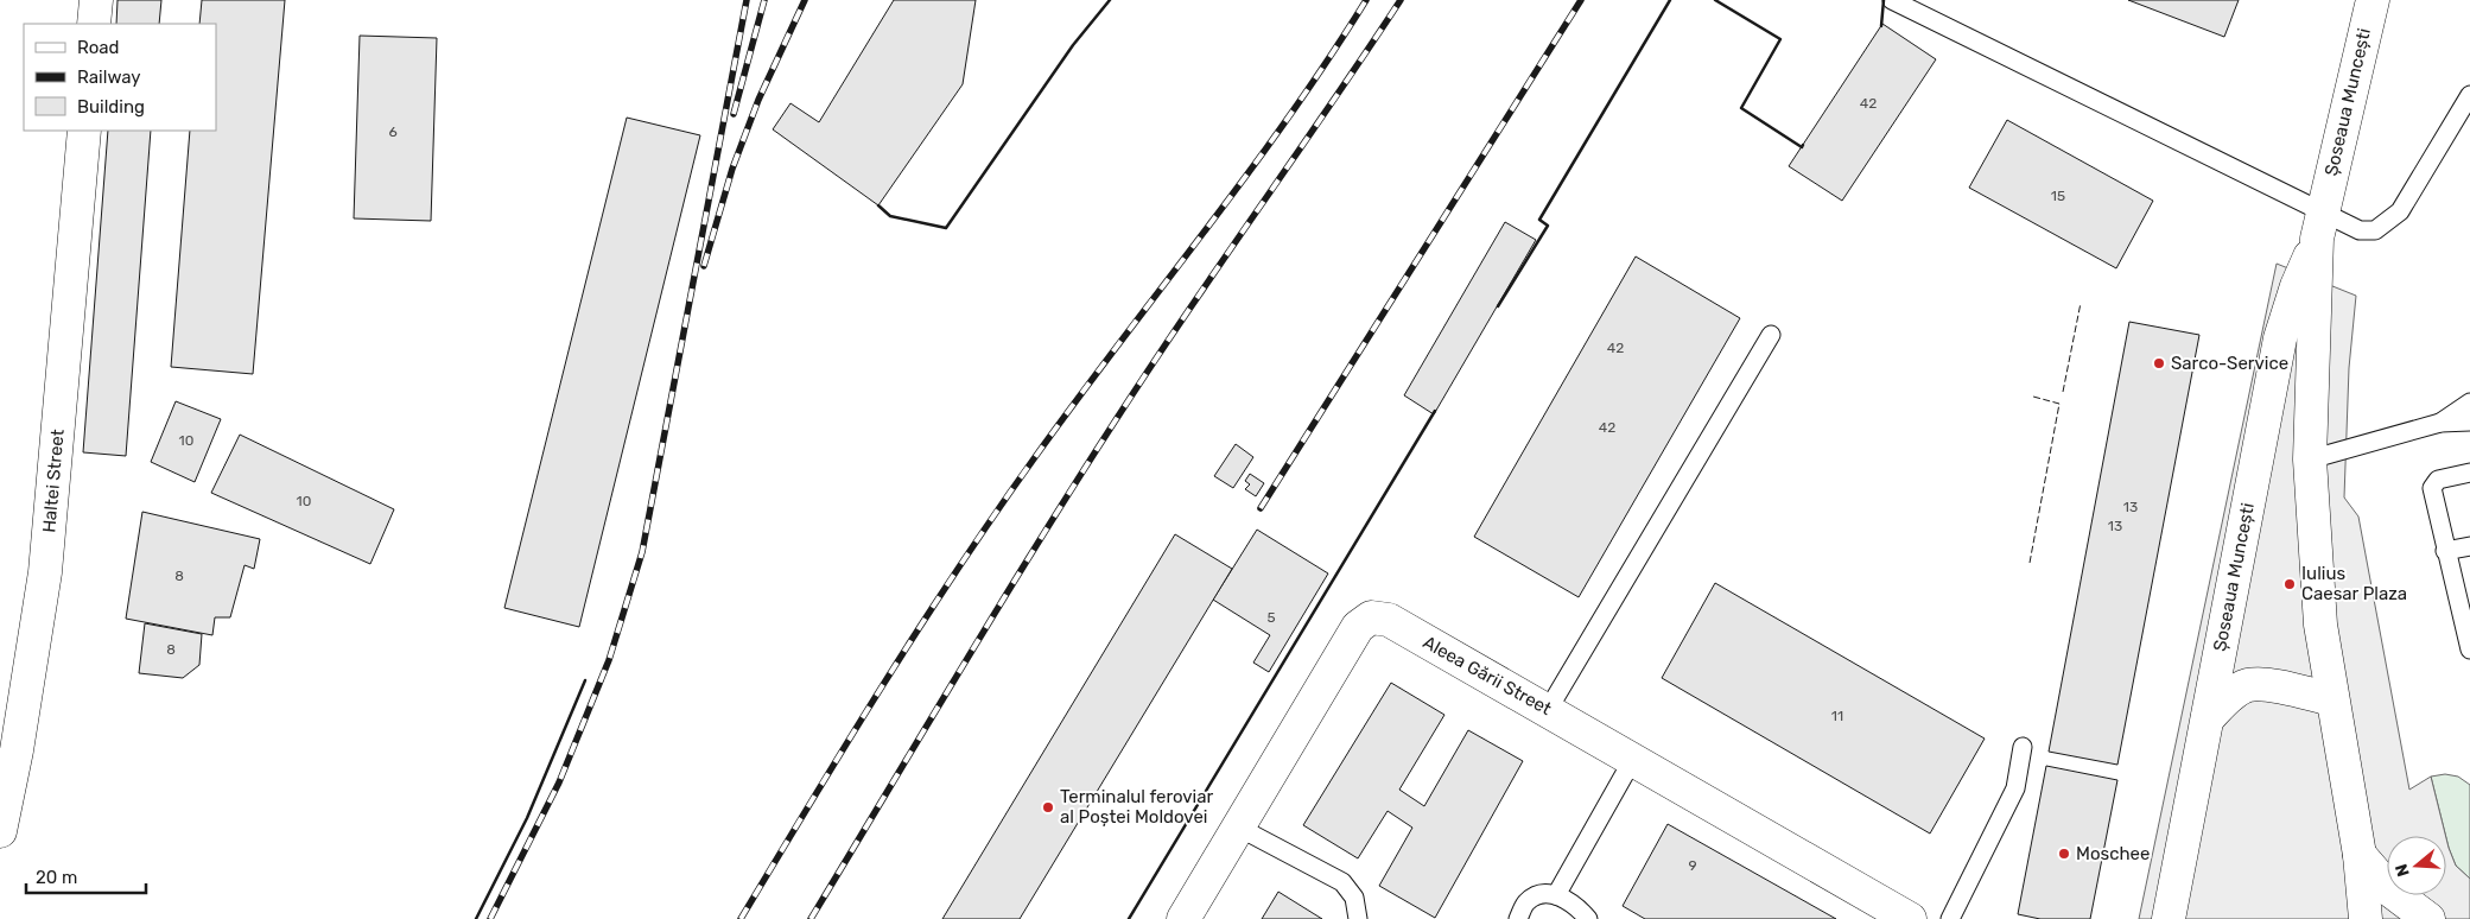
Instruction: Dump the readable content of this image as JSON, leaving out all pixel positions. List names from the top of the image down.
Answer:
{
  "streets": {
    "main road": ["Șoseaua Muncești", "Haltei Street", "Aleea Gării Street"]
  },
  "places": [
    "Sarco-Service",
    "Iulius Caesar Plaza",
    "Terminalul feroviar al Poștei Moldovei",
    "Moschee"
  ],
  "house_numbers": [
    "42",
    "6",
    "15",
    "42",
    "42",
    "10",
    "10",
    "13",
    "13",
    "8",
    "5",
    "8",
    "11",
    "9"
  ],
  "legend": ["Road", "Railway", "Building"],
  "scale_bar": "20 m",
  "north": "left"
}
